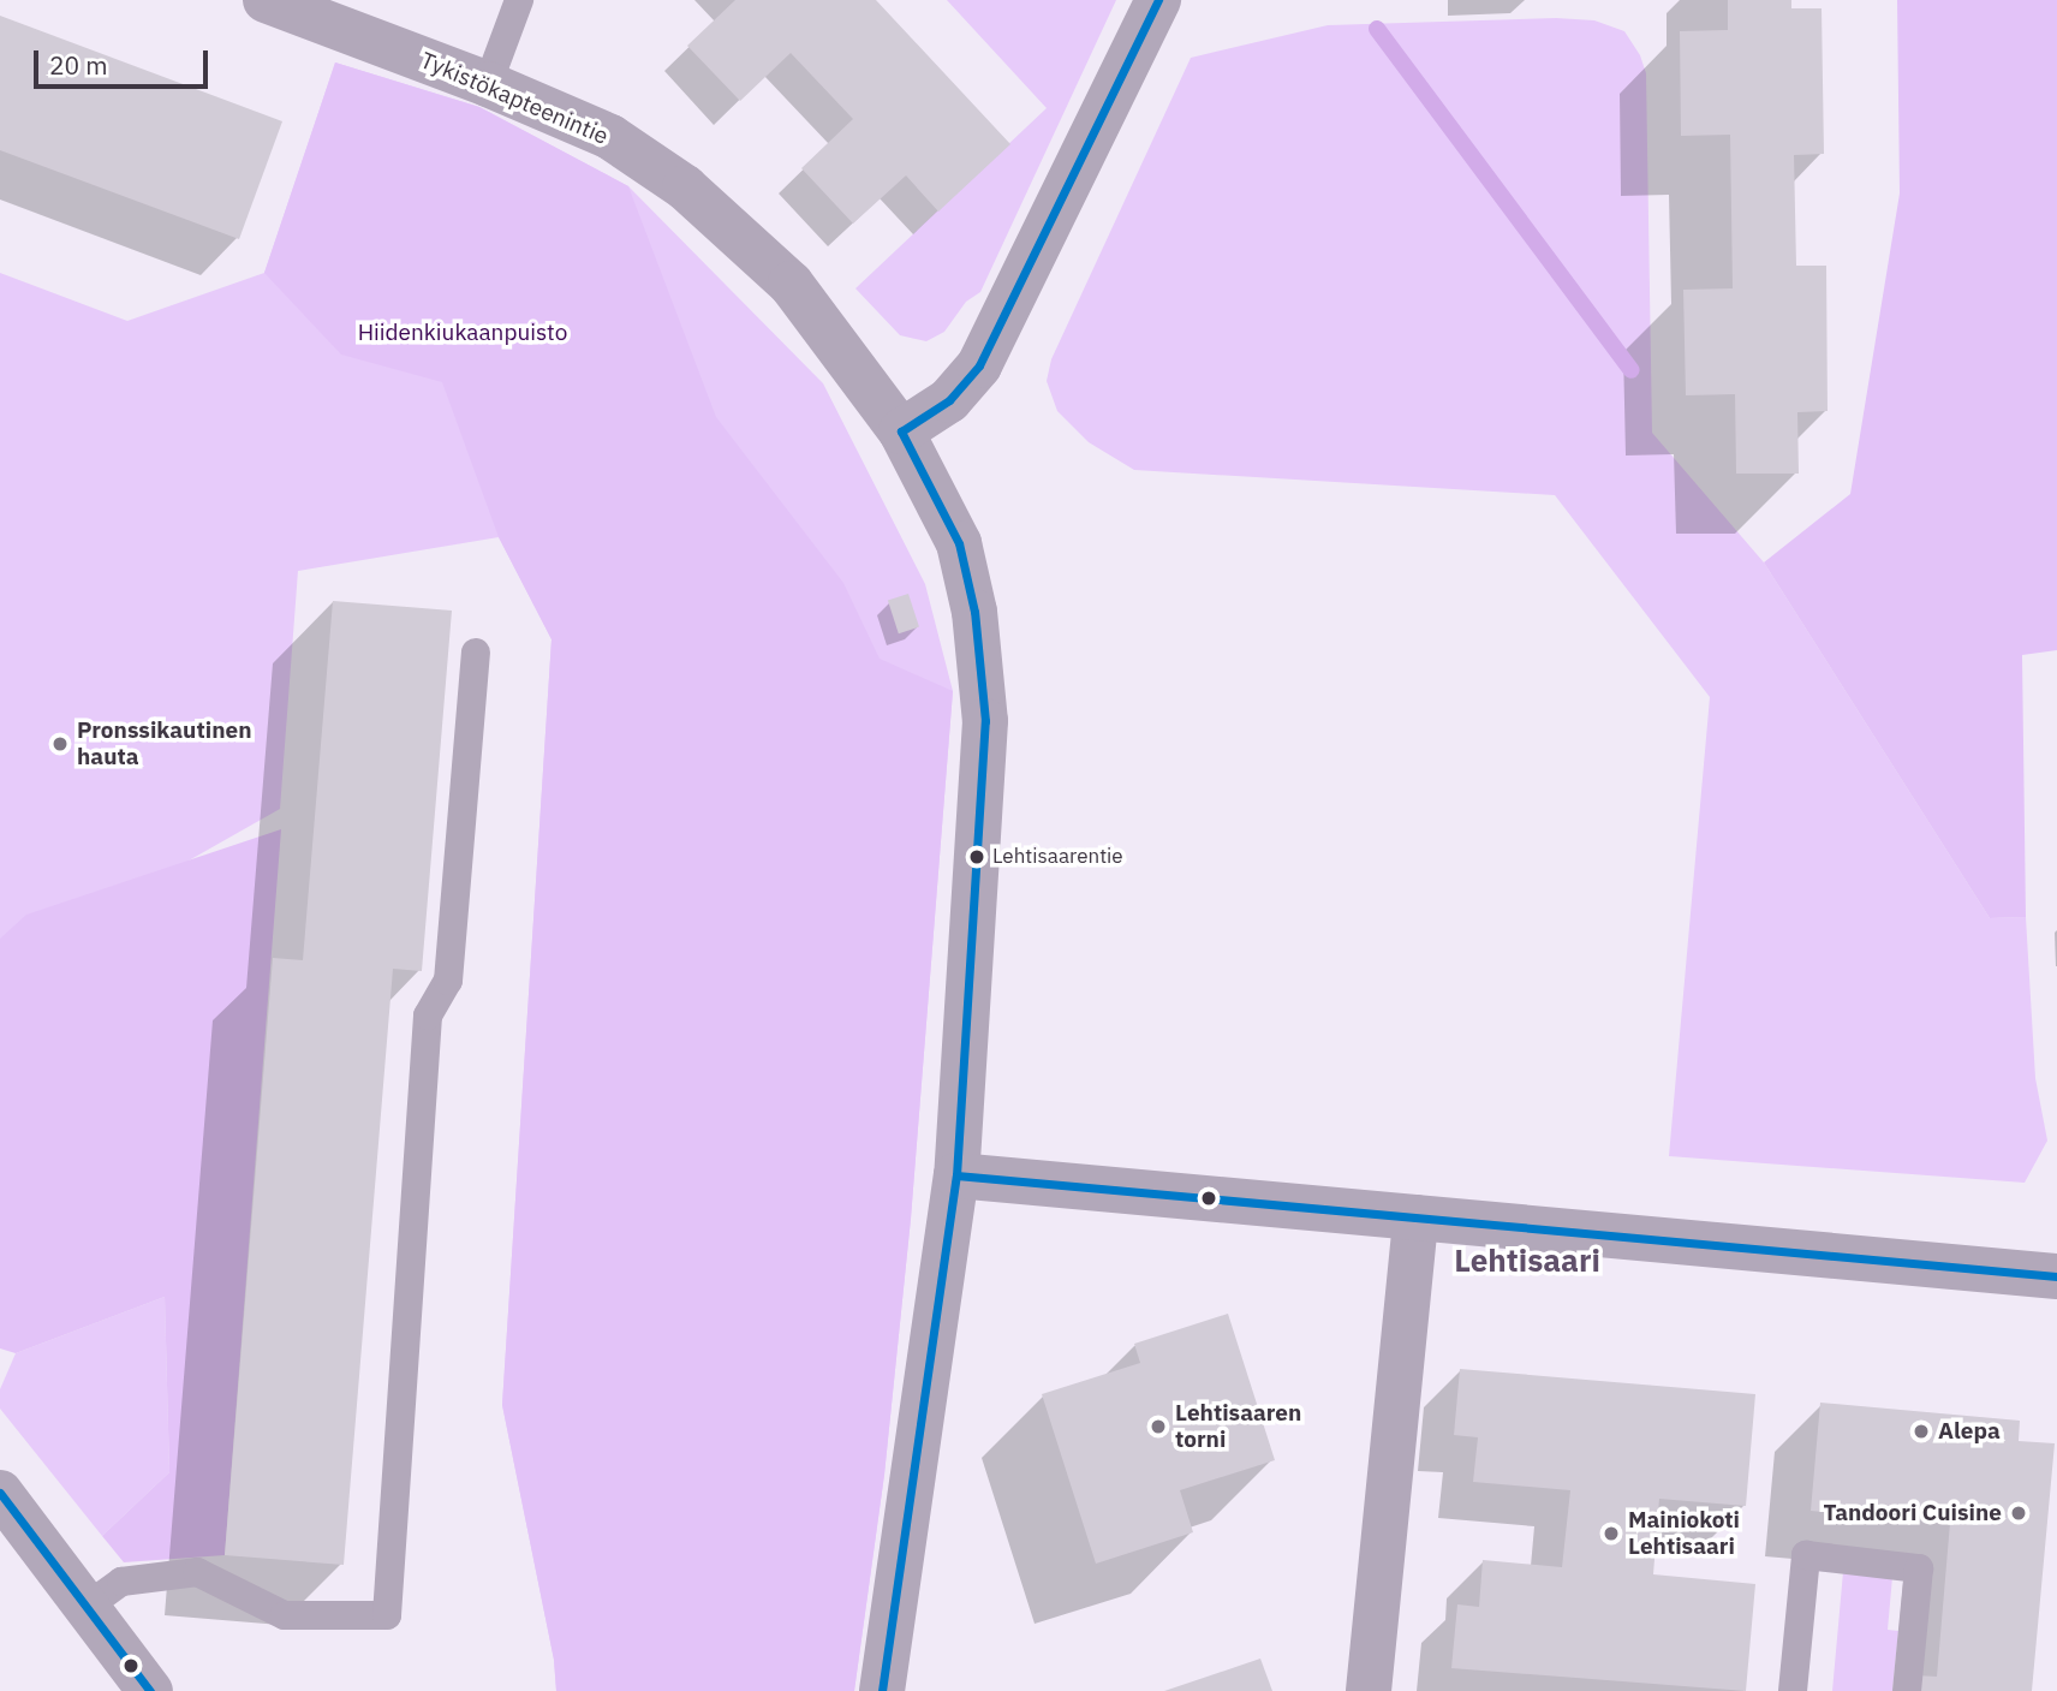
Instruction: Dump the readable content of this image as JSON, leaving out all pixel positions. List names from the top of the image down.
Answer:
{
  "streets": {
    "street": ["Tykistökapteenintie"]
  },
  "districts": ["Lehtisaari"],
  "parks": ["Hiidenkiukaanpuisto"],
  "places": [
    "Pronssikautinen hauta",
    "Lehtisaarentie",
    "Lehtisaaren torni",
    "Alepa",
    "Tandoori Cuisine",
    "Mainiokoti Lehtisaari"
  ],
  "scale_bar": "20 m"
}
